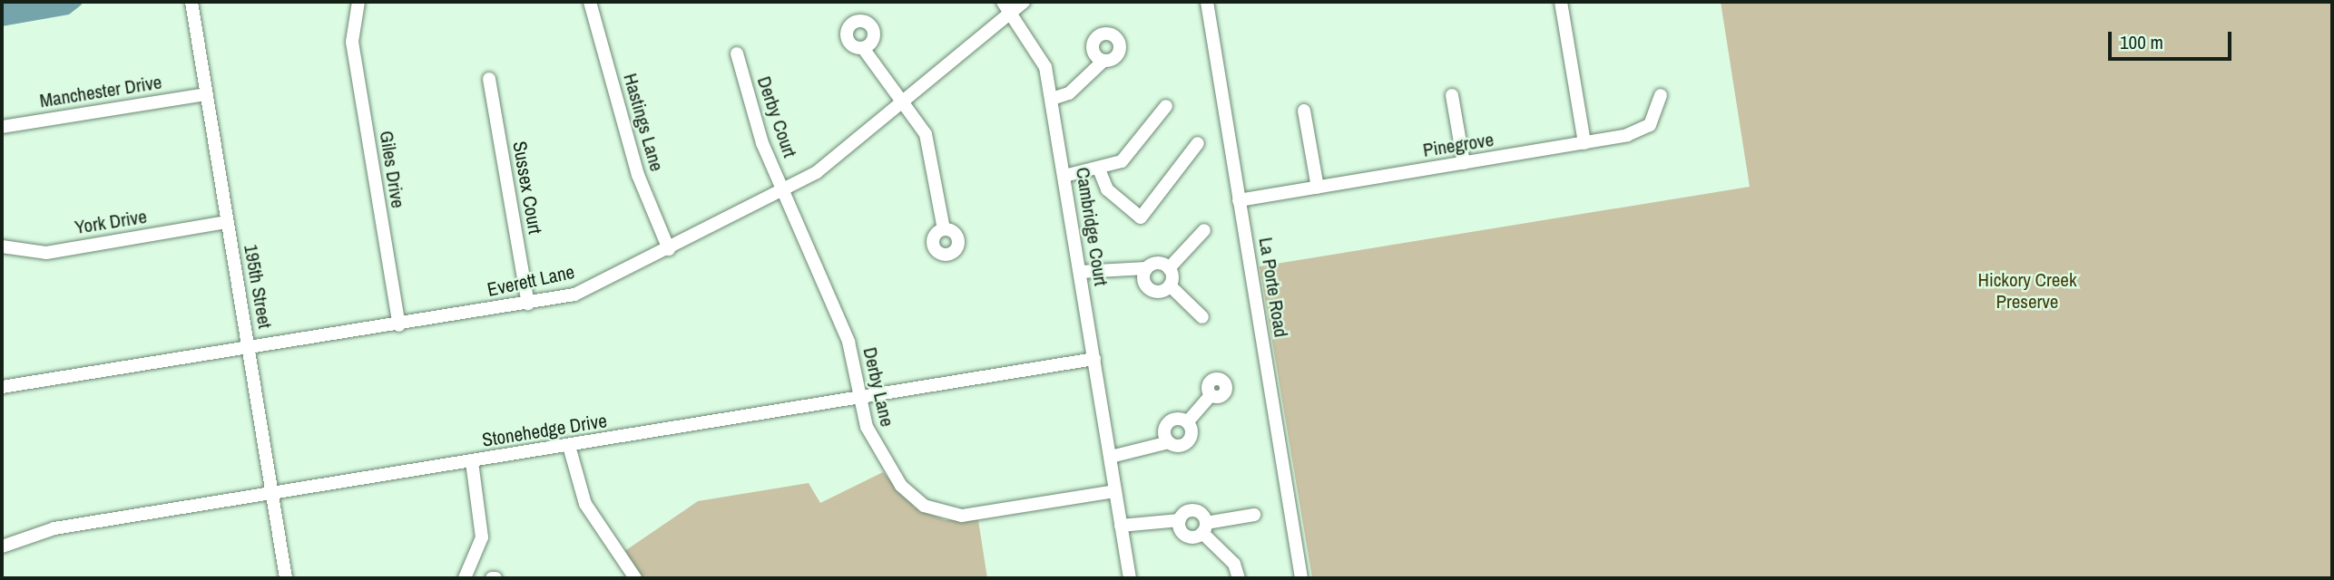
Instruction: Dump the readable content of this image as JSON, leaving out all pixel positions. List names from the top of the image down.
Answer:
{
  "streets": {
    "street": [
      "Manchester Drive",
      "Derby Court",
      "Hastings Lane",
      "Pinegrove",
      "Giles Drive",
      "Sussex Court",
      "York Drive",
      "Cambridge Court",
      "Everett Lane",
      "195th Street",
      "La Porte Road",
      "Derby Lane",
      "Stonehedge Drive"
    ]
  },
  "crossings": [
    ["Manchester Drive", "195th Street"],
    ["Derby Court", "Everett Lane"],
    ["Derby Court", "Derby Lane"],
    ["Hastings Lane", "Everett Lane"],
    ["Pinegrove", "La Porte Road"],
    ["Giles Drive", "Everett Lane"],
    ["Sussex Court", "Everett Lane"],
    ["York Drive", "195th Street"],
    ["Cambridge Court", "Everett Lane"],
    ["Cambridge Court", "Derby Lane"],
    ["Cambridge Court", "Stonehedge Drive"],
    ["Everett Lane", "195th Street"],
    ["Everett Lane", "Derby Lane"],
    ["195th Street", "Stonehedge Drive"],
    ["Derby Lane", "Stonehedge Drive"]
  ],
  "parks": ["Hickory Creek Preserve"],
  "scale_bar": "100 m"
}
